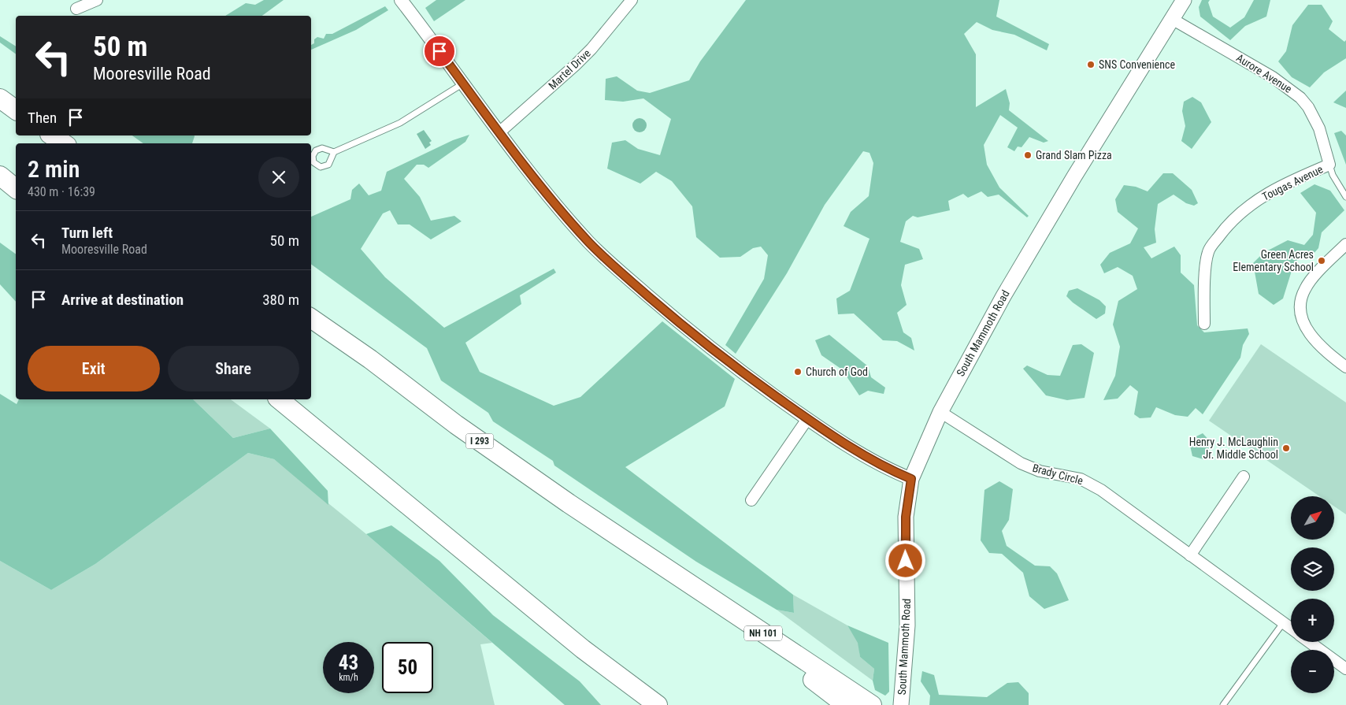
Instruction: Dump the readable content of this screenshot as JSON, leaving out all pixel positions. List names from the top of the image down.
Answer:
{
  "streets": {
    "highway": ["I 293", "NH 101"],
    "main road": ["South Mammoth Road"],
    "street": [
      "Martel Drive",
      "Aurore Avenue",
      "Tougas Avenue",
      "Brady Circle"
    ]
  },
  "crossings": [
    ["Aurore Avenue", "Tougas Avenue"],
    ["Aurore Avenue", "South Mammoth Road"],
    ["South Mammoth Road", "Brady Circle"],
    ["I 293", "NH 101"]
  ],
  "places": [
    "SNS Convenience",
    "Grand Slam Pizza",
    "Green Acres Elementary School",
    "Church of God",
    "Henry J. McLaughlin Jr. Middle School"
  ],
  "north": "top right",
  "page": {
    "turn": ["50 m", "Mooresville Road"],
    "then": "Then",
    "heading": ["2 min", "430 m · 16:39"],
    "list": [
      {
        "name": "Turn left",
        "note": "Mooresville Road",
        "value": "50 m"
      },
      {
        "name": "Arrive at destination",
        "value": "380 m"
      }
    ],
    "buttons": ["Exit", "Share"],
    "map_buttons": ["+", "−"],
    "speed": "43 km/h",
    "limit": "50"
  }
}
